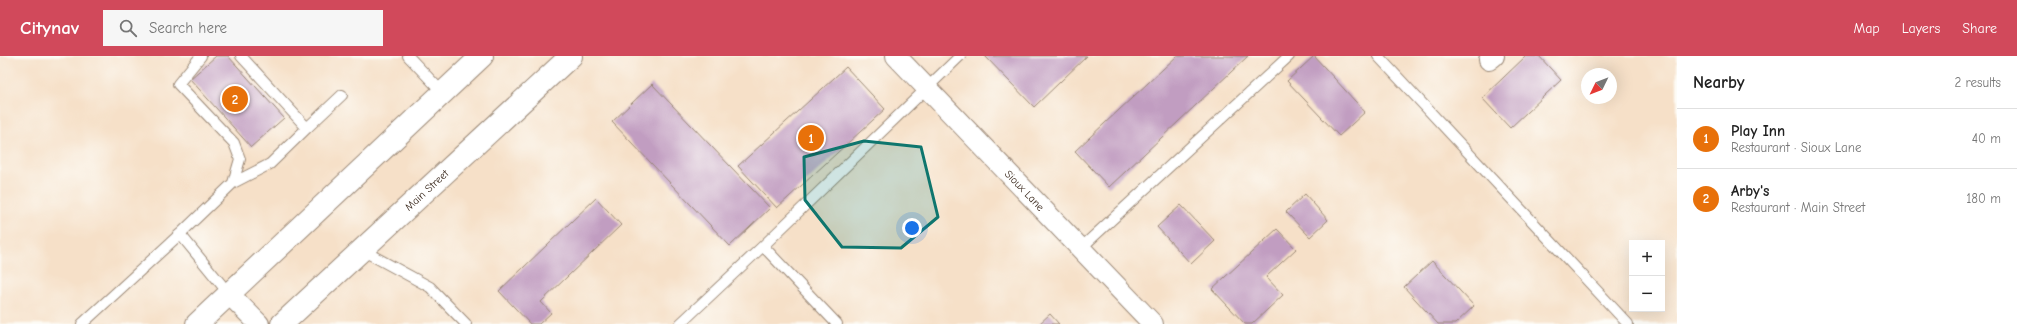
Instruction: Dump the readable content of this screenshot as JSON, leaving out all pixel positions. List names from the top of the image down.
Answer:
{
  "streets": {
    "main road": ["Main Street"],
    "street": ["Sioux Lane"]
  },
  "north": "bottom left",
  "page": {
    "header": "Citynav",
    "search": "Search here",
    "nav": ["Map", "Layers", "Share"],
    "heading": ["Nearby", "2 results"],
    "pins": ["2", "1"],
    "list": [
      {
        "mark": "1",
        "name": "Play Inn",
        "note": "Restaurant · Sioux Lane",
        "value": "40 m"
      },
      {
        "mark": "2",
        "name": "Arby's",
        "note": "Restaurant · Main Street",
        "value": "180 m"
      }
    ],
    "map_buttons": ["+", "−"]
  }
}
